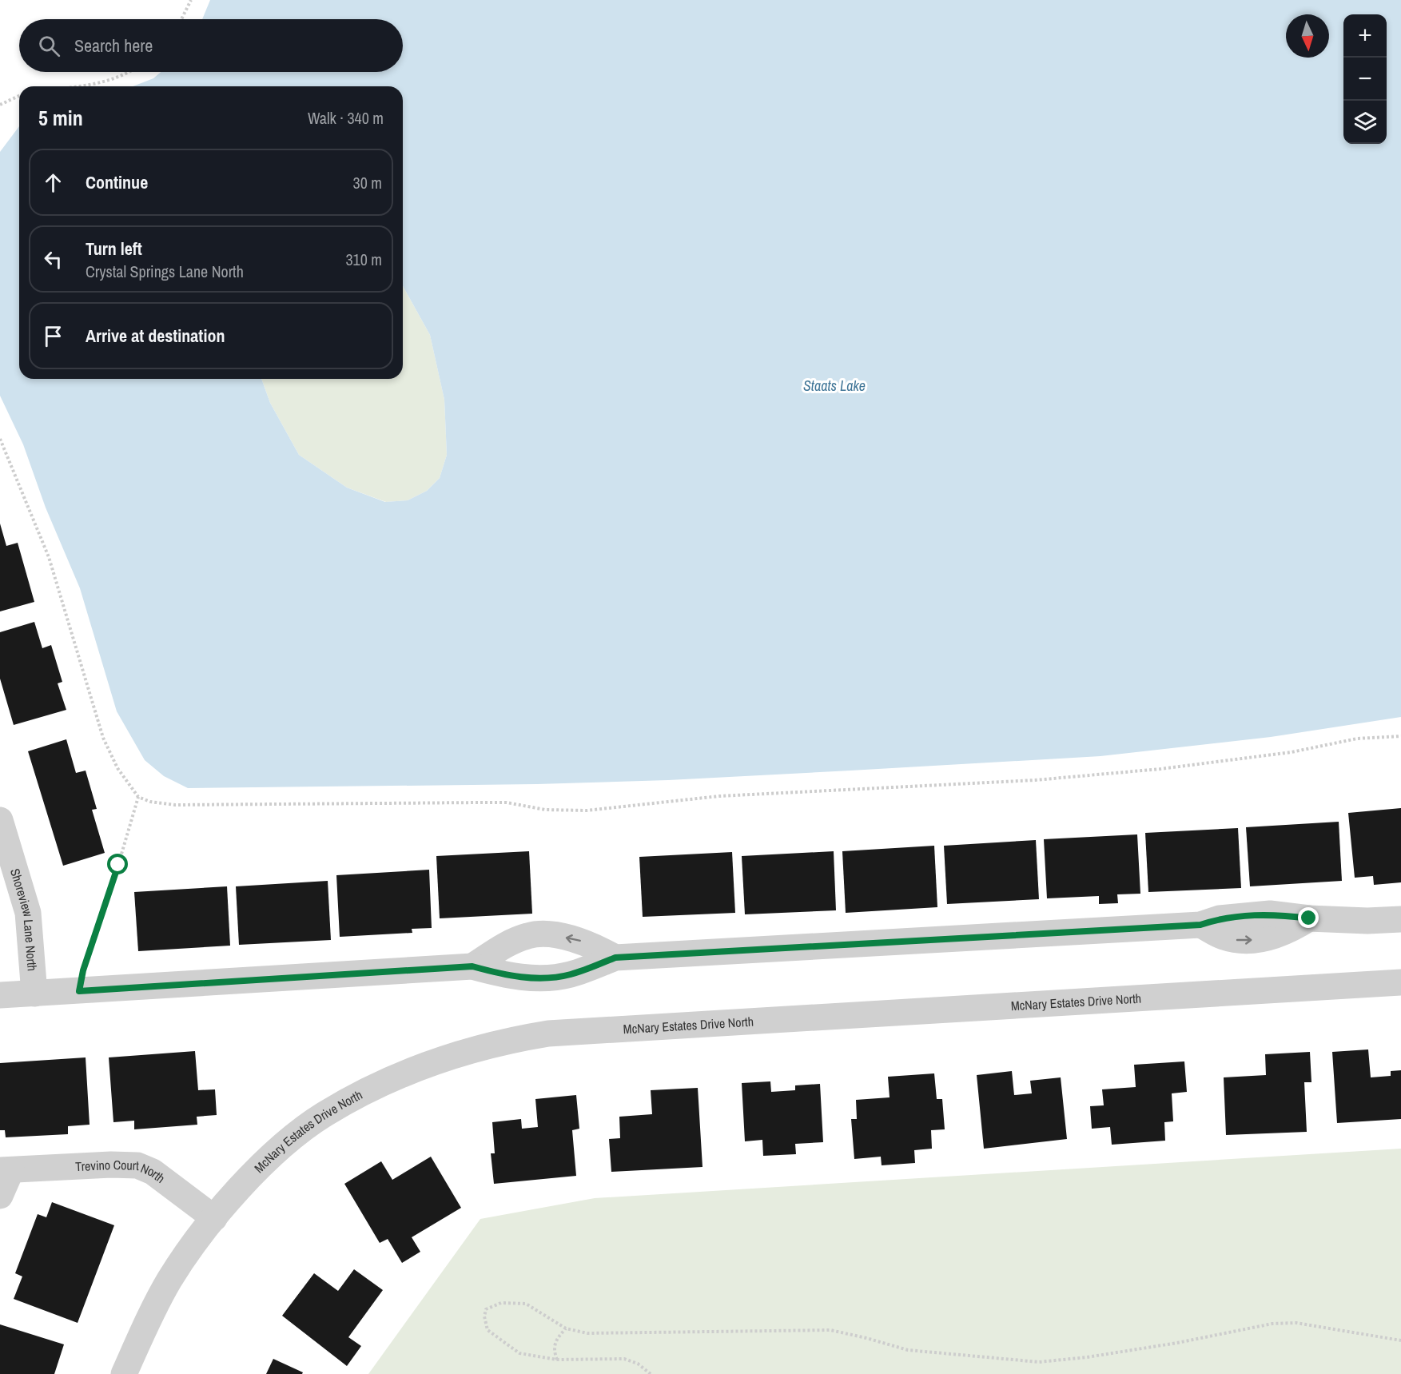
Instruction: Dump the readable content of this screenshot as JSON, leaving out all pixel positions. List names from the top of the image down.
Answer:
{
  "streets": {
    "street": ["Shoreview Lane North", "McNary Estates Drive North", "Trevino Court North"]
  },
  "crossings": [
    ["McNary Estates Drive North", "Trevino Court North"]
  ],
  "water": ["Staats Lake"],
  "north": "bottom",
  "page": {
    "map_buttons": ["+", "−"],
    "search": "Search here",
    "heading": ["5 min", "Walk · 340 m"],
    "list": [
      ["Continue", "30 m"],
      ["Turn left", "Crystal Springs Lane North", "310 m"],
      "Arrive at destination"
    ]
  }
}
